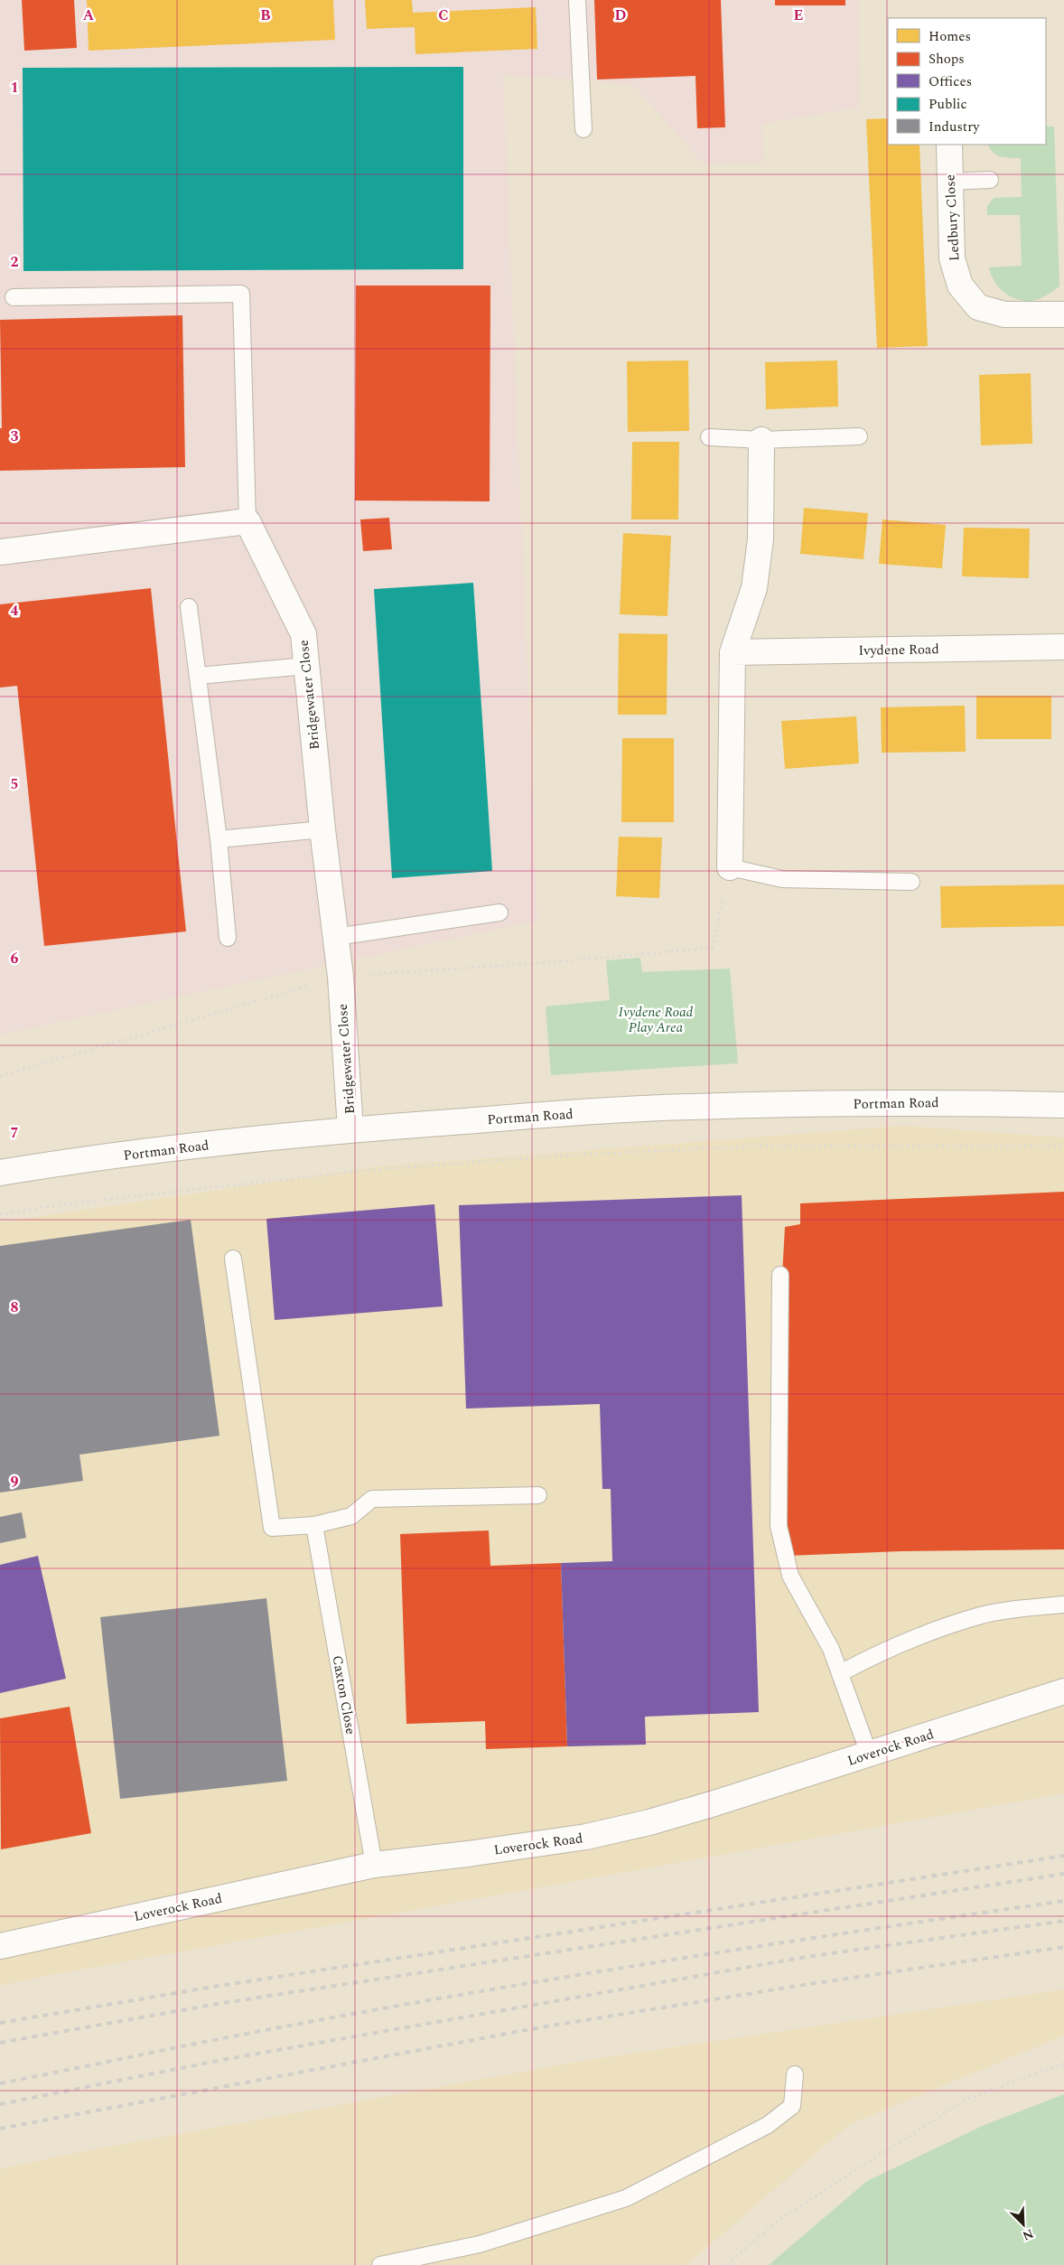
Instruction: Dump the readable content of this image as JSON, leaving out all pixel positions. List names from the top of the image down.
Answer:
{
  "streets": {
    "street": [
      "Ledbury Close",
      "Ivydene Road",
      "Bridgewater Close",
      "Portman Road",
      "Loverock Road"
    ],
    "lane": ["Caxton Close"]
  },
  "crossings": [
    ["Bridgewater Close", "Portman Road"],
    ["Caxton Close", "Loverock Road"]
  ],
  "parks": ["Ivydene Road Play Area"],
  "legend": [
    "Homes",
    "Shops",
    "Offices",
    "Public",
    "Industry"
  ],
  "north": "bottom right",
  "grid": {
    "columns": [
      "A",
      "B",
      "C",
      "D",
      "E"
    ],
    "rows": [
      "1",
      "2",
      "3",
      "4",
      "5",
      "6",
      "7",
      "8",
      "9"
    ]
  }
}
